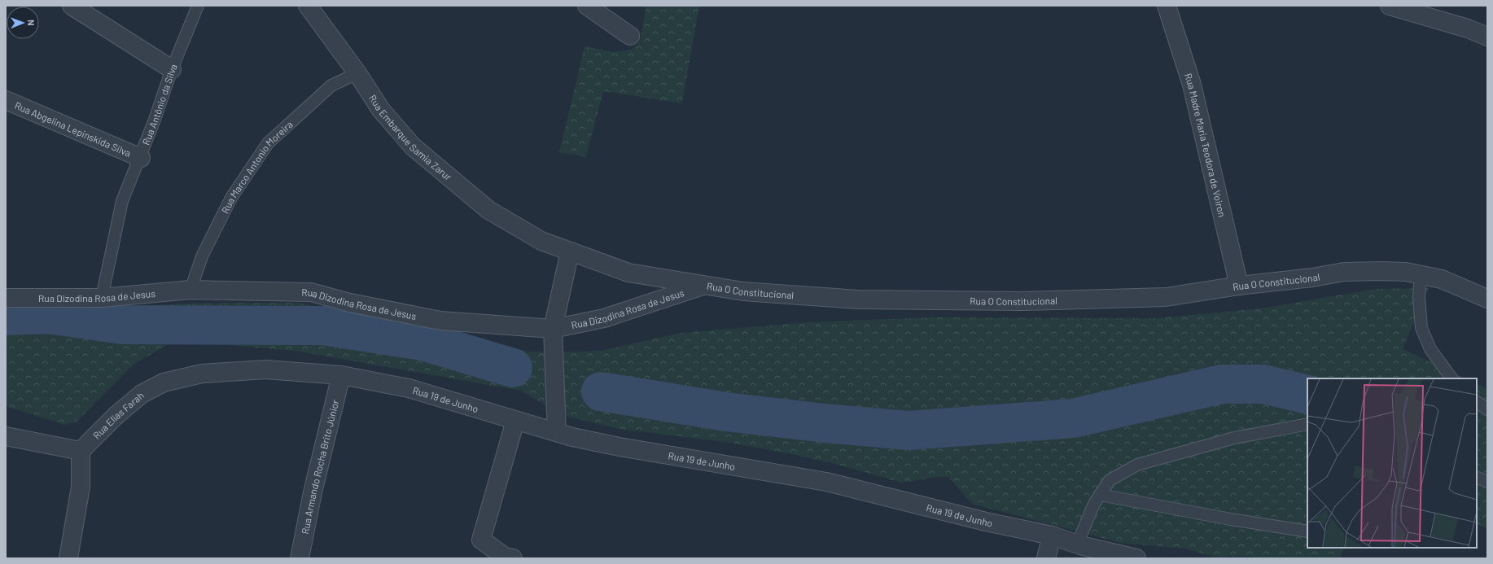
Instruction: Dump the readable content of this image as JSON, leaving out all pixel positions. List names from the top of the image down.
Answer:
{
  "streets": {
    "street": [
      "Rua Abgelina Lepinskida Silva",
      "Rua Embarque Samia Zarur",
      "Rua Madre Maria Teodora de Voiron",
      "Rua O Constitucional",
      "Rua Dizodina Rosa de Jesus",
      "Rua 19 de Junho",
      "Rua Elias Farah",
      "Rua Armando Rocha Brito Júnior"
    ],
    "lane": ["Rua Antônio da Silva", "Rua Marco Antonio Moreira"]
  },
  "crossings": [
    ["Rua Antônio da Silva", "Rua Abgelina Lepinskida Silva"],
    ["Rua Antônio da Silva", "Rua Dizodina Rosa de Jesus"],
    ["Rua Embarque Samia Zarur", "Rua Marco Antonio Moreira"],
    ["Rua Embarque Samia Zarur", "Rua O Constitucional"],
    ["Rua Madre Maria Teodora de Voiron", "Rua O Constitucional"],
    ["Rua Marco Antonio Moreira", "Rua Dizodina Rosa de Jesus"],
    ["Rua O Constitucional", "Rua Dizodina Rosa de Jesus"],
    ["Rua 19 de Junho", "Rua Elias Farah"],
    ["Rua 19 de Junho", "Rua Armando Rocha Brito Júnior"]
  ],
  "north": "right"
}
